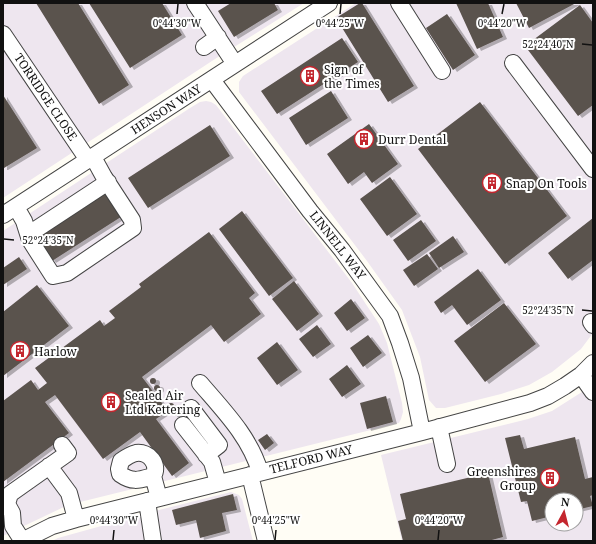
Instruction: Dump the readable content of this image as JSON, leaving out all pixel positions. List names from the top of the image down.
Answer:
{
  "streets": {
    "street": [
      "TORRIDGE CLOSE",
      "HENSON WAY",
      "LINNELL WAY",
      "TELFORD WAY"
    ]
  },
  "crossings": [
    ["TORRIDGE CLOSE", "HENSON WAY"],
    ["HENSON WAY", "LINNELL WAY"],
    ["LINNELL WAY", "TELFORD WAY"]
  ],
  "places": {
    "building": [
      "Sign of the Times",
      "Durr Dental",
      "Snap On Tools",
      "Harlow",
      "Sealed Air Ltd Kettering",
      "Greenshires Group"
    ]
  },
  "north": "top",
  "coordinates": [
    "0°44'30\"W",
    "0°44'25\"W",
    "0°44'20\"W",
    "52°24'40\"N",
    "52°24'35\"N"
  ]
}
